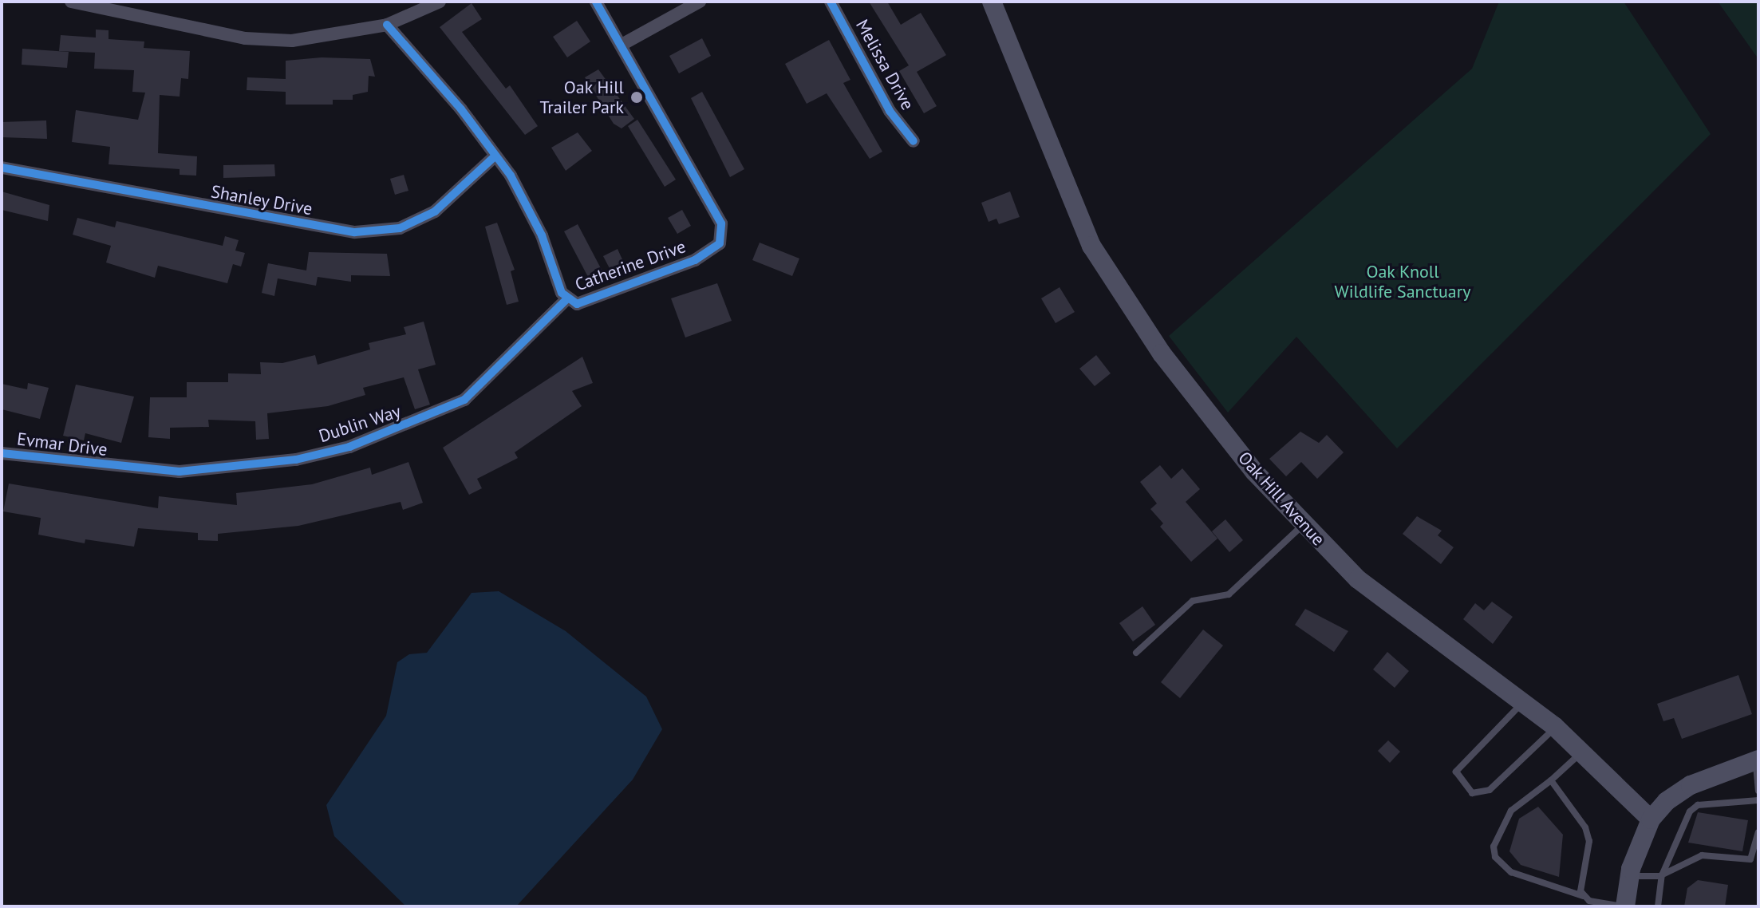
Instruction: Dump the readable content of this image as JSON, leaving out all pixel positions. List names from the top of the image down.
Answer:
{
  "streets": {
    "main road": ["Oak Hill Avenue"],
    "street": [
      "Melissa Drive",
      "Shanley Drive",
      "Catherine Drive",
      "Dublin Way",
      "Evmar Drive"
    ]
  },
  "crossings": [
    ["Shanley Drive", "Catherine Drive"],
    ["Catherine Drive", "Dublin Way"],
    ["Dublin Way", "Evmar Drive"]
  ],
  "parks": ["Oak Knoll Wildlife Sanctuary"],
  "places": ["Oak Hill Trailer Park"]
}
